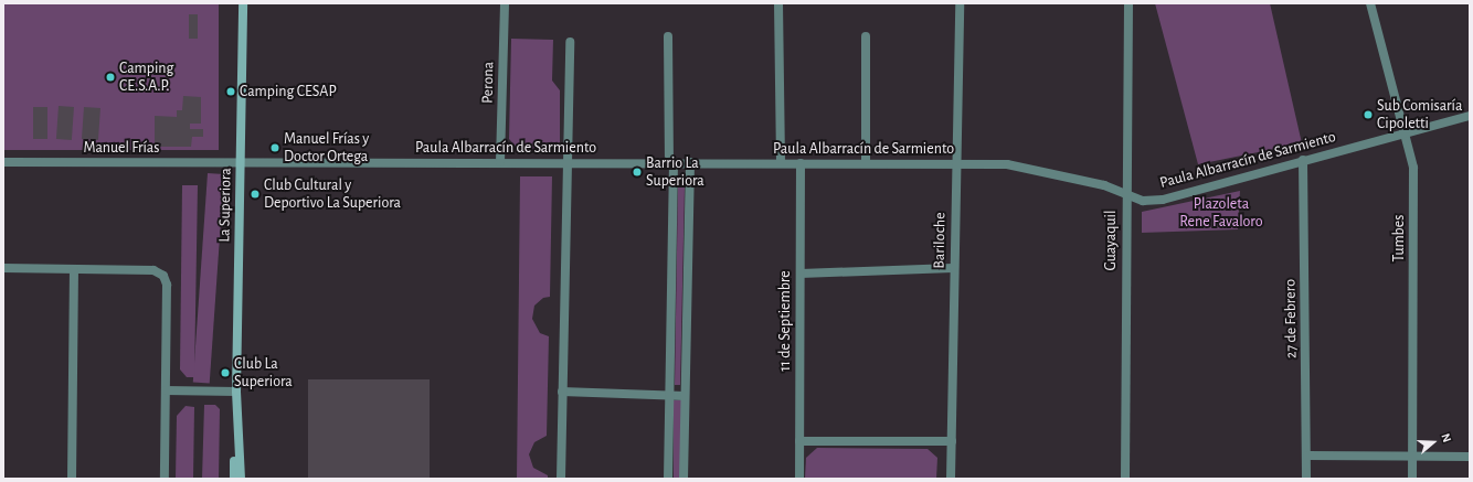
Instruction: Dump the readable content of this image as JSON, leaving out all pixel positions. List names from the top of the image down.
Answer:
{
  "streets": {
    "main road": ["La Superiora"],
    "street": [
      "Perona",
      "Manuel Frías",
      "Paula Albarracín de Sarmiento",
      "Tumbes",
      "Bariloche",
      "Guayaquil",
      "27 de Febrero",
      "11 de Septiembre"
    ]
  },
  "crossings": [
    ["Perona", "Paula Albarracín de Sarmiento"],
    ["Manuel Frías", "Paula Albarracín de Sarmiento"],
    ["Manuel Frías", "La Superiora"],
    ["Paula Albarracín de Sarmiento", "La Superiora"],
    ["Paula Albarracín de Sarmiento", "Tumbes"],
    ["Paula Albarracín de Sarmiento", "Bariloche"],
    ["Paula Albarracín de Sarmiento", "Guayaquil"],
    ["Paula Albarracín de Sarmiento", "27 de Febrero"],
    ["Paula Albarracín de Sarmiento", "11 de Septiembre"]
  ],
  "parks": ["Plazoleta Rene Favaloro"],
  "places": [
    "Camping CE.S.A.P.",
    "Camping CESAP",
    "Sub Comisaría Cipoletti",
    "Manuel Frías y Doctor Ortega",
    "Barrio La Superiora",
    "Club Cultural y Deportivo La Superiora",
    "Club La Superiora"
  ],
  "north": "right"
}
